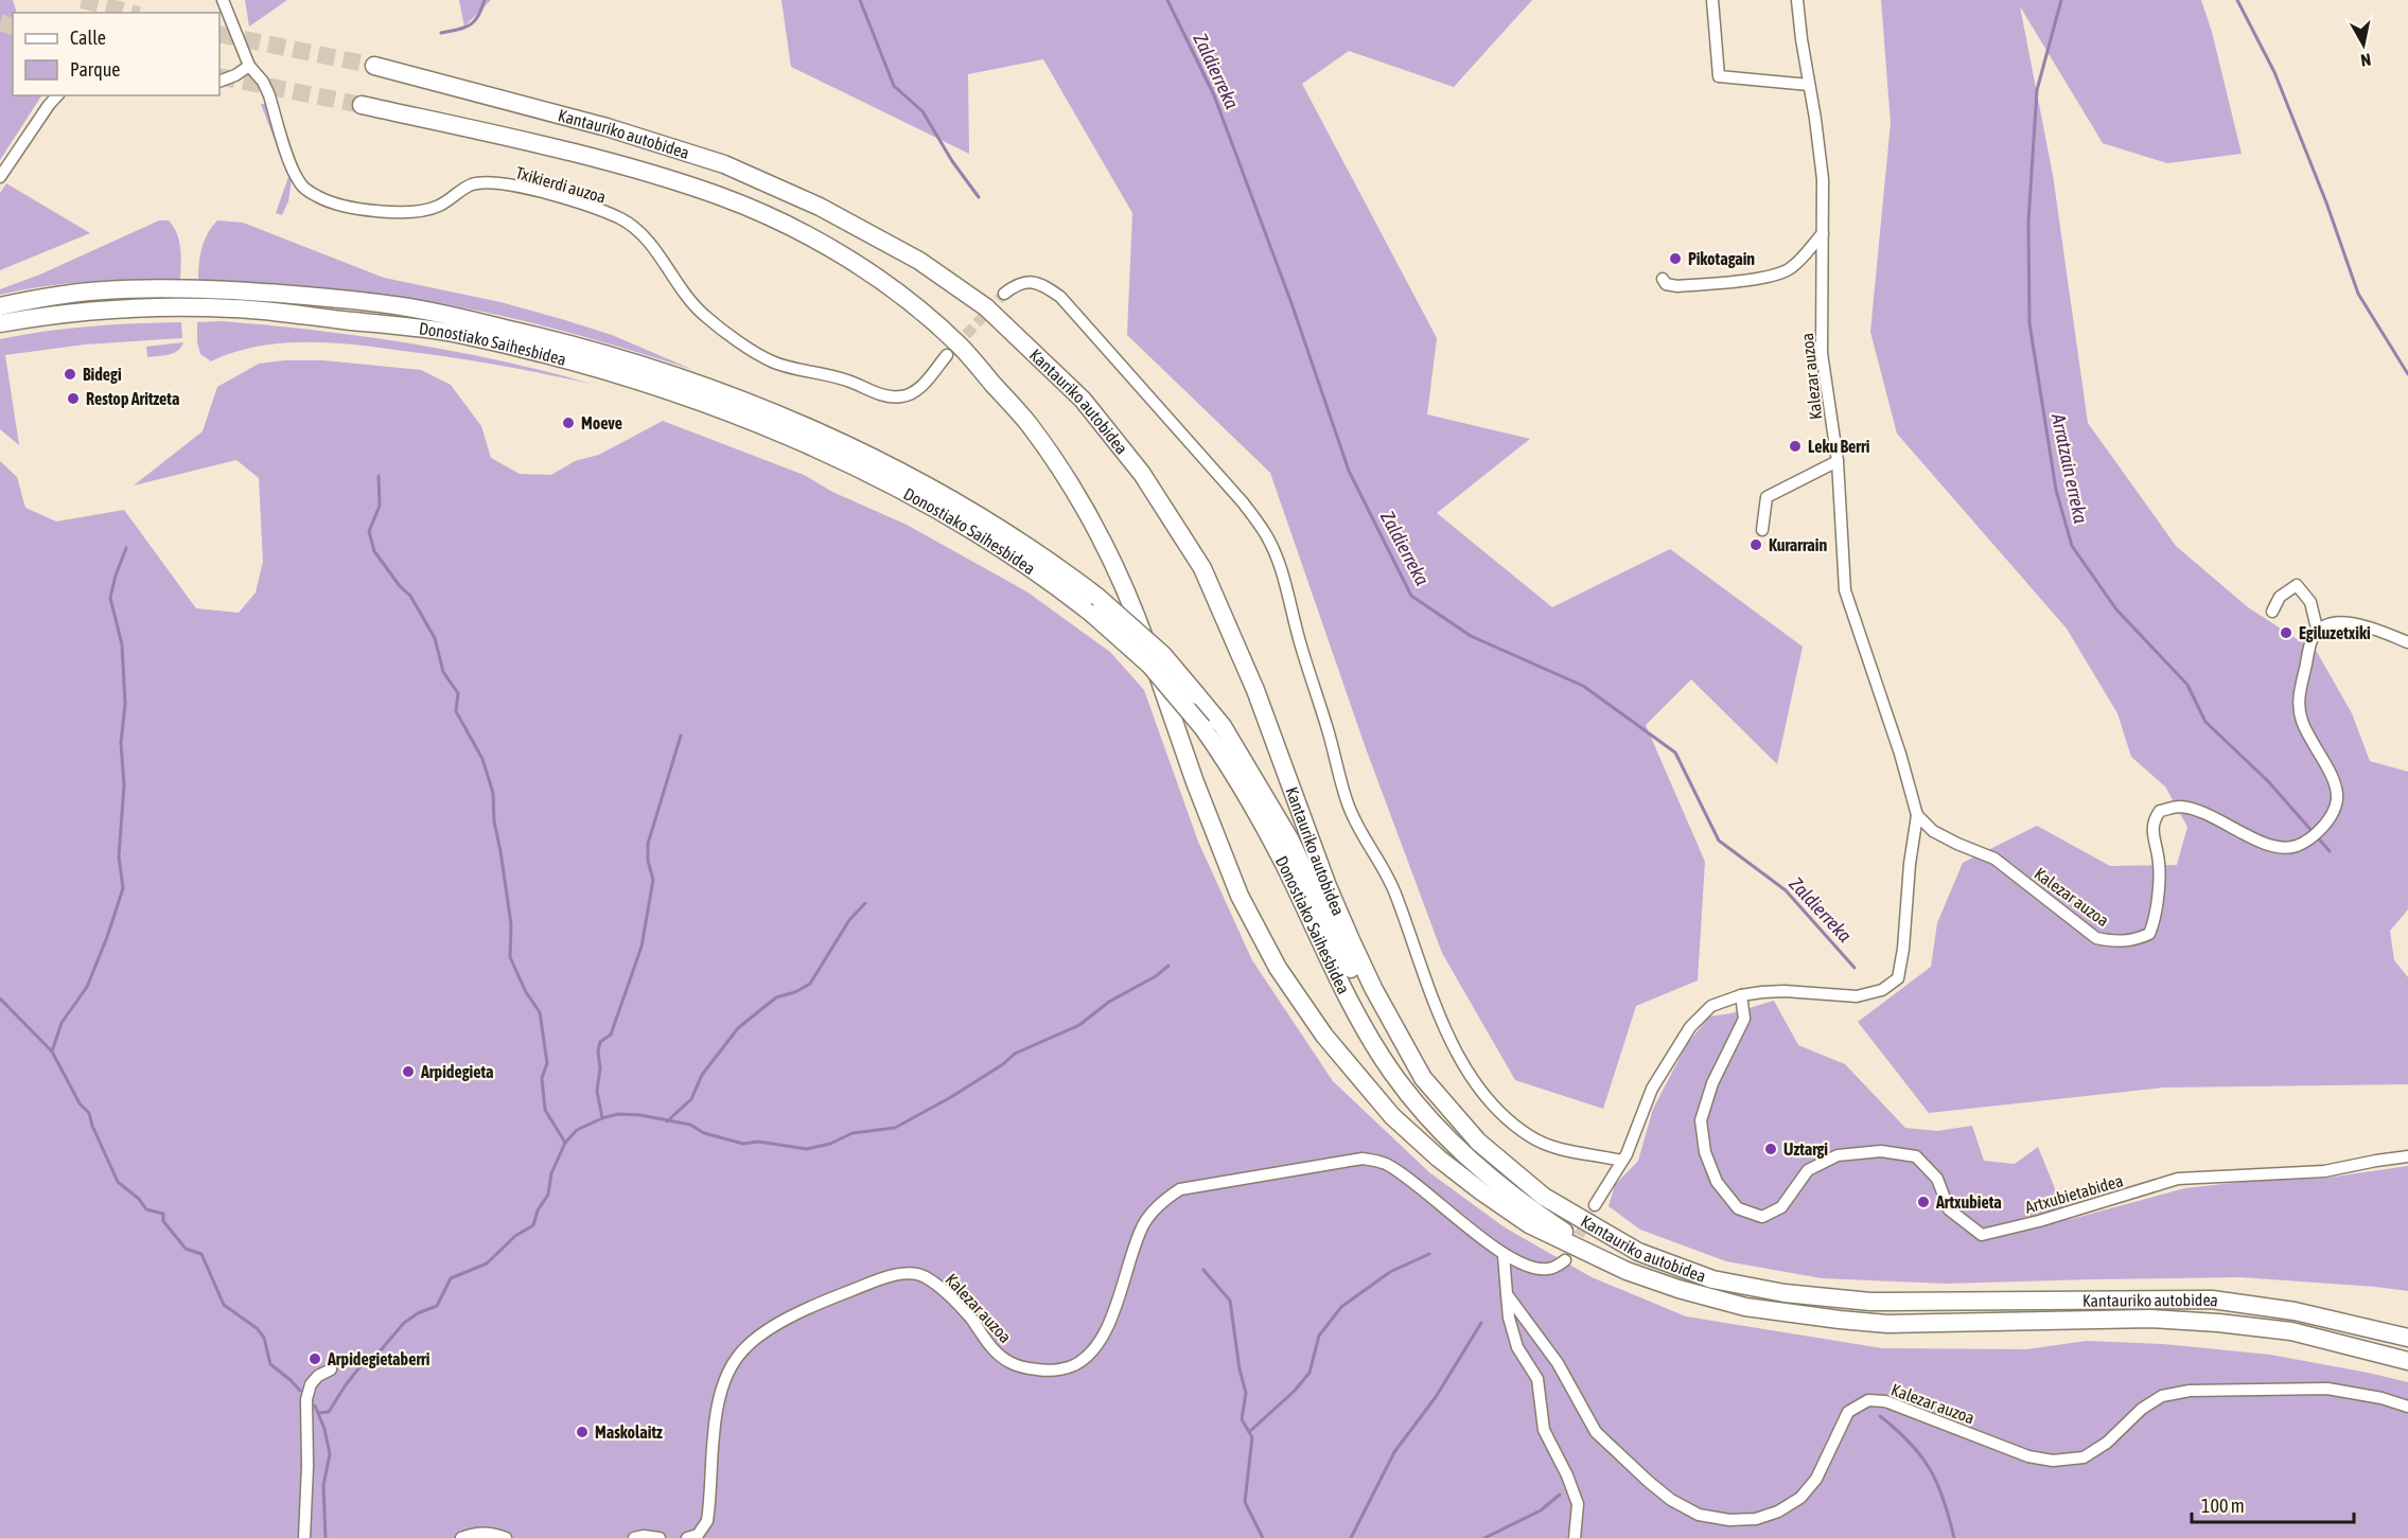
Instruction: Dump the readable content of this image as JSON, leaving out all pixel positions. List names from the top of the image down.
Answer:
{
  "streets": {
    "highway": ["Kantauriko autobidea", "Donostiako Saihesbidea"],
    "street": ["Txikierdi auzoa", "Kalezar auzoa", "Artxubietabidea"]
  },
  "crossings": [
    ["Kantauriko autobidea", "Donostiako Saihesbidea"],
    ["Kalezar auzoa", "Artxubietabidea"]
  ],
  "water": ["Zaldierreka", "Arratzain erreka"],
  "places": [
    "Pikotagain",
    "Bidegi",
    "Restop Aritzeta",
    "Moeve",
    "Leku Berri",
    "Kurarrain",
    "Egiluzetxiki",
    "Arpidegieta",
    "Uztargi",
    "Artxubieta",
    "Arpidegietaberri",
    "Maskolaitz"
  ],
  "legend": ["Calle", "Parque"],
  "scale_bar": "100 m",
  "north": "bottom"
}
